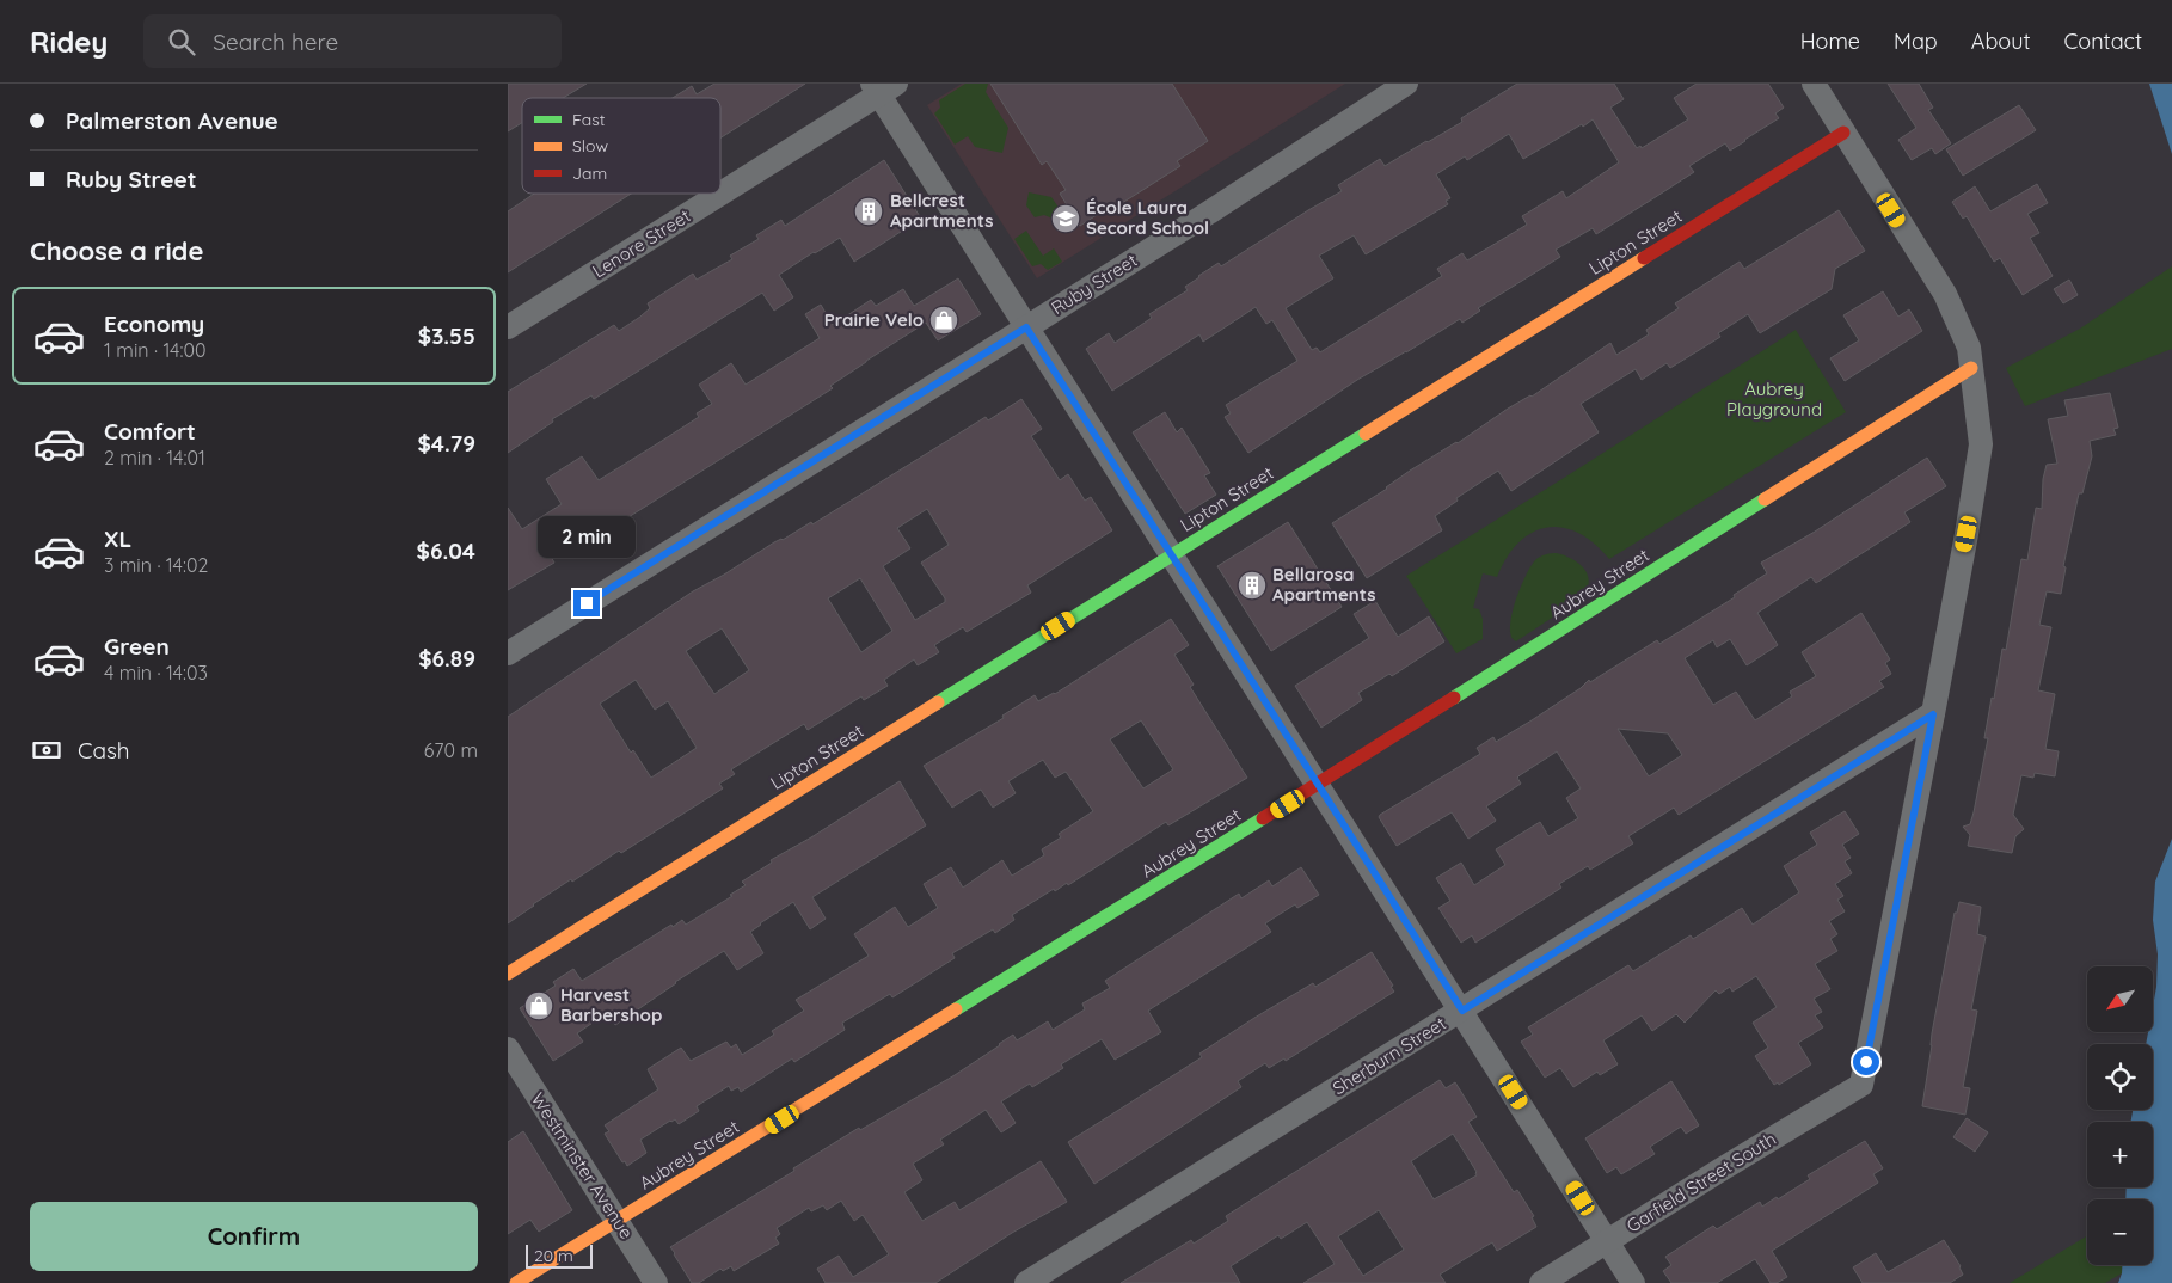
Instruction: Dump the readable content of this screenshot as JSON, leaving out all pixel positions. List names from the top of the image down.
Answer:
{
  "streets": {
    "street": [
      "Lipton Street",
      "Lenore Street",
      "Ruby Street",
      "Aubrey Street",
      "Sherburn Street",
      "Westminster Avenue",
      "Garfield Street South"
    ]
  },
  "crossings": [
    ["Aubrey Street", "Westminster Avenue"],
    ["Sherburn Street", "Garfield Street South"]
  ],
  "parks": ["Aubrey Playground"],
  "places": {
    "building": ["Bellcrest Apartments", "Bellarosa Apartments"],
    "school or university": ["École Laura Secord School"],
    "shop": ["Prairie Velo", "Harvest Barbershop"]
  },
  "legend": ["Fast", "Slow", "Jam"],
  "scale_bar": "20 m",
  "north": "bottom left",
  "page": {
    "header": "Ridey",
    "search": "Search here",
    "nav": [
      "Home",
      "Map",
      "About",
      "Contact"
    ],
    "banner": ["Palmerston Avenue", "Ruby Street"],
    "heading": "Choose a ride",
    "list": [
      {
        "name": "Economy",
        "note": "1 min · 14:00",
        "value": "$3.55"
      },
      {
        "name": "Comfort",
        "note": "2 min · 14:01",
        "value": "$4.79"
      },
      {
        "name": "XL",
        "note": "3 min · 14:02",
        "value": "$6.04"
      },
      {
        "name": "Green",
        "note": "4 min · 14:03",
        "value": "$6.89"
      }
    ],
    "bubble": "2 min",
    "pay": ["Cash", "670 m"],
    "map_buttons": ["+", "−"],
    "buttons": "Confirm",
    "scale": "20 m"
  }
}
